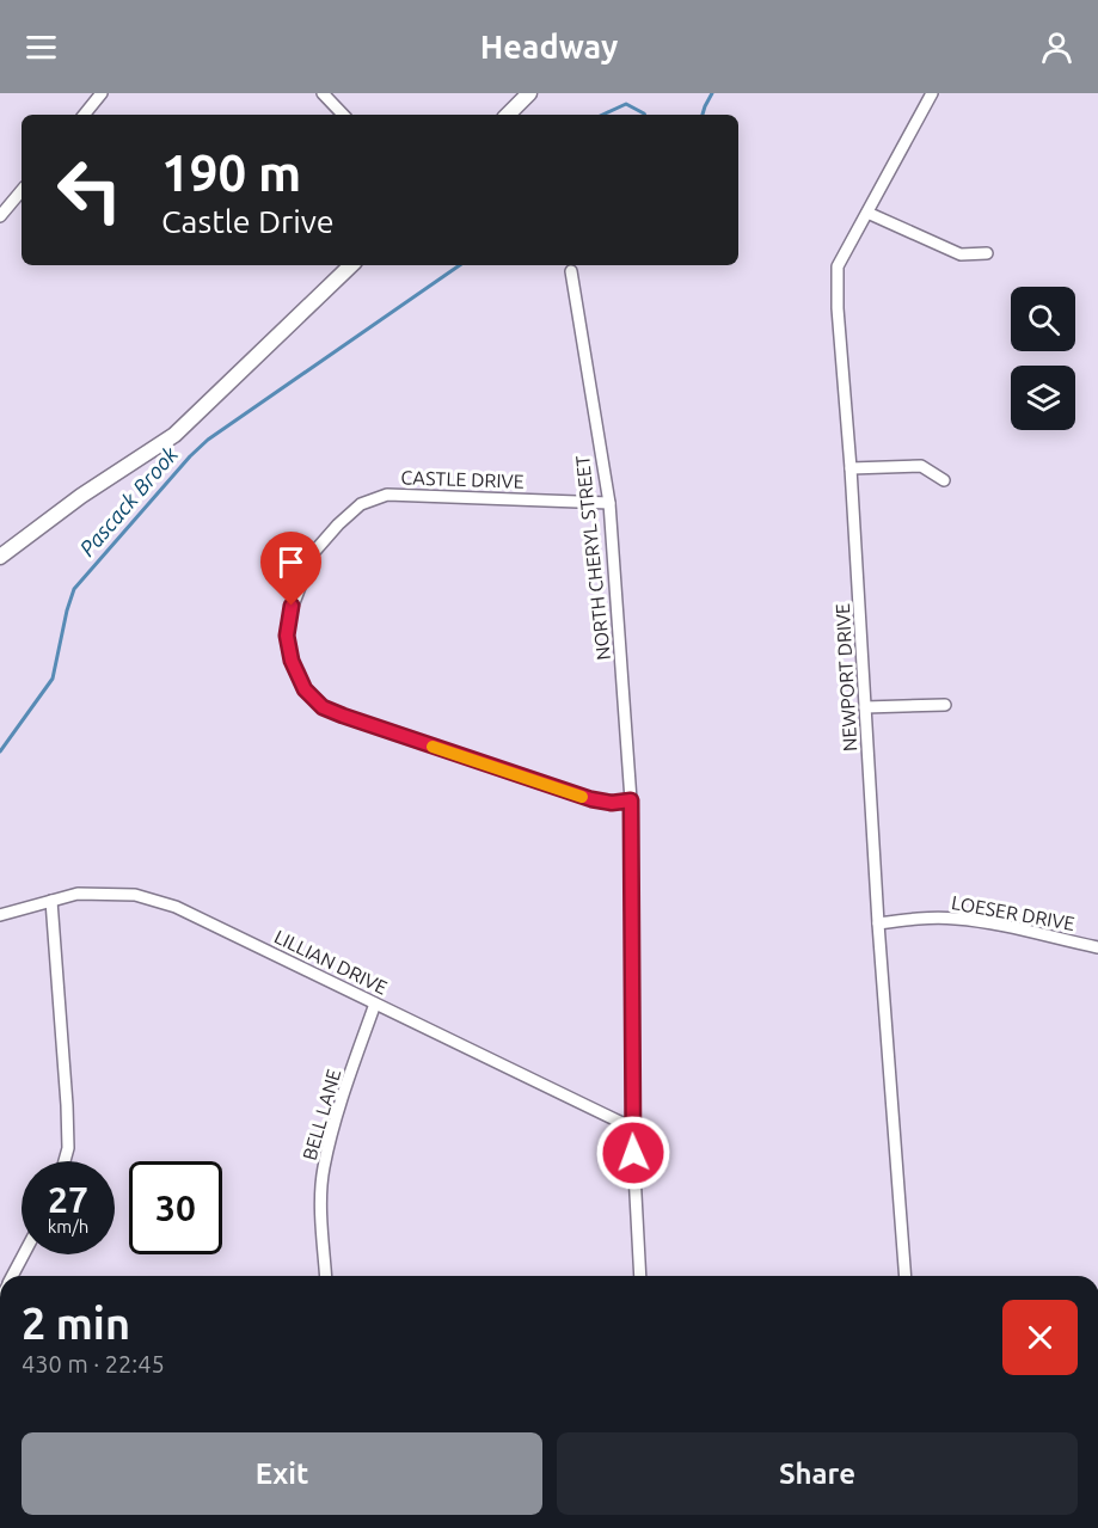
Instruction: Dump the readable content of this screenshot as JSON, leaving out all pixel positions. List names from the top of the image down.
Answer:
{
  "streets": {
    "street": [
      "CASTLE DRIVE",
      "NORTH CHERYL STREET",
      "NEWPORT DRIVE",
      "LOESER DRIVE",
      "LILLIAN DRIVE",
      "BELL LANE"
    ]
  },
  "crossings": [
    ["CASTLE DRIVE", "NORTH CHERYL STREET"],
    ["NORTH CHERYL STREET", "LILLIAN DRIVE"],
    ["NEWPORT DRIVE", "LOESER DRIVE"],
    ["LILLIAN DRIVE", "BELL LANE"]
  ],
  "water": ["Pascack Brook"],
  "page": {
    "header": "Headway",
    "turn": ["190 m", "Castle Drive"],
    "speed": "27 km/h",
    "limit": "30",
    "heading": ["2 min", "430 m · 22:45"],
    "buttons": ["Exit", "Share"]
  }
}
